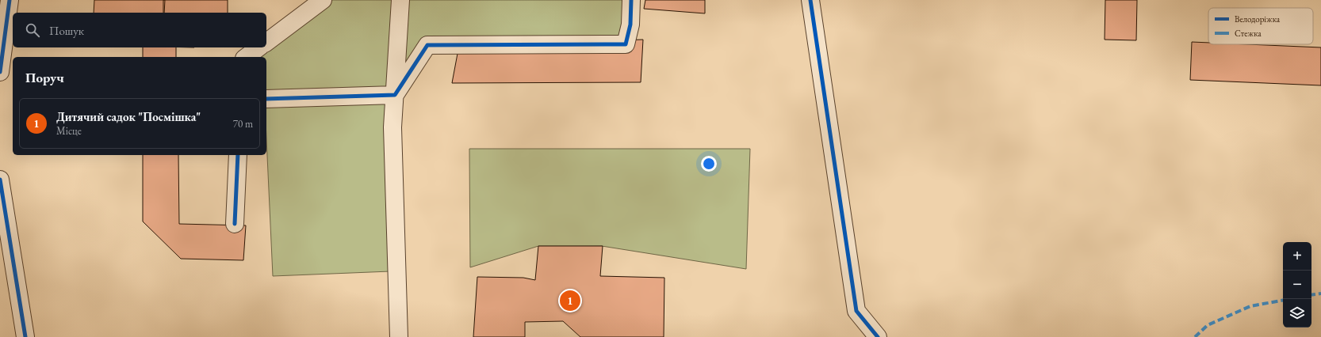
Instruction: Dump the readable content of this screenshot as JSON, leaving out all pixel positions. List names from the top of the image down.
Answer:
{
  "legend": ["Велодоріжка", "Стежка"],
  "page": {
    "search": "Пошук",
    "heading": "Поруч",
    "list": [
      {
        "mark": "1",
        "name": "Дитячий садок \"Посмішка\"",
        "note": "Місце",
        "value": "70 m"
      }
    ],
    "map_buttons": ["+", "−"],
    "pins": "1"
  }
}
